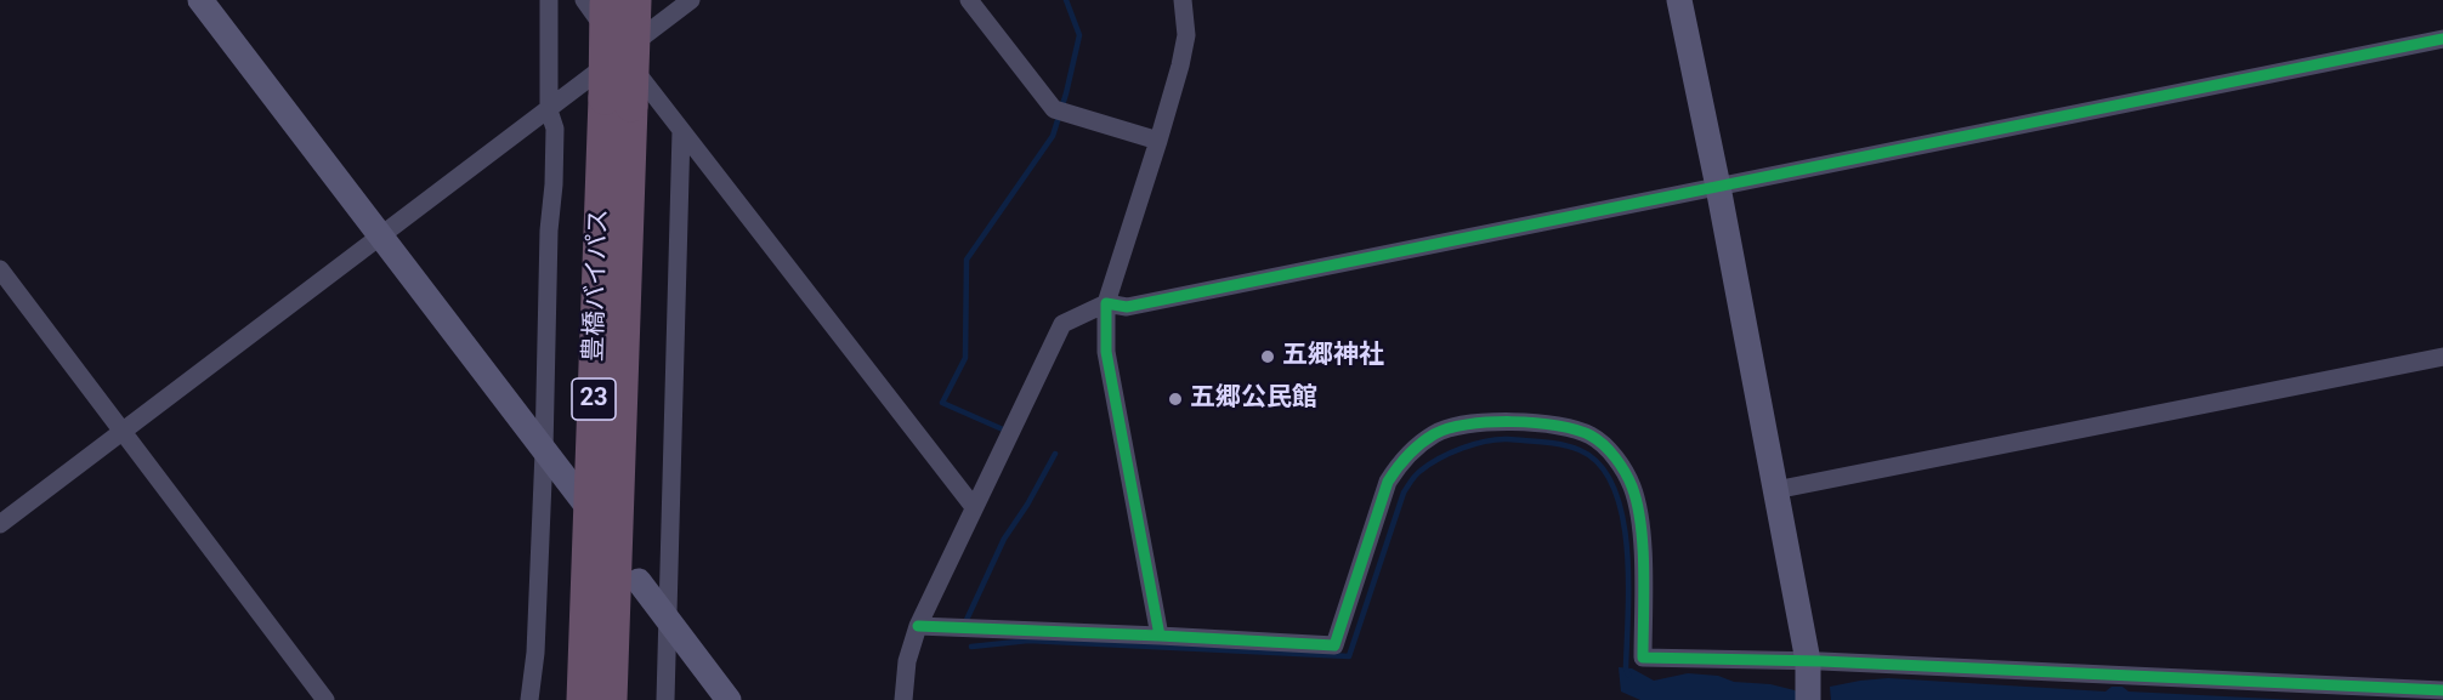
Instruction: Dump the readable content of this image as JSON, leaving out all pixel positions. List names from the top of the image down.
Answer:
{
  "streets": {
    "highway": ["豊橋バイパス", "23"]
  },
  "places": ["五郷神社", "五郷公民館"]
}
